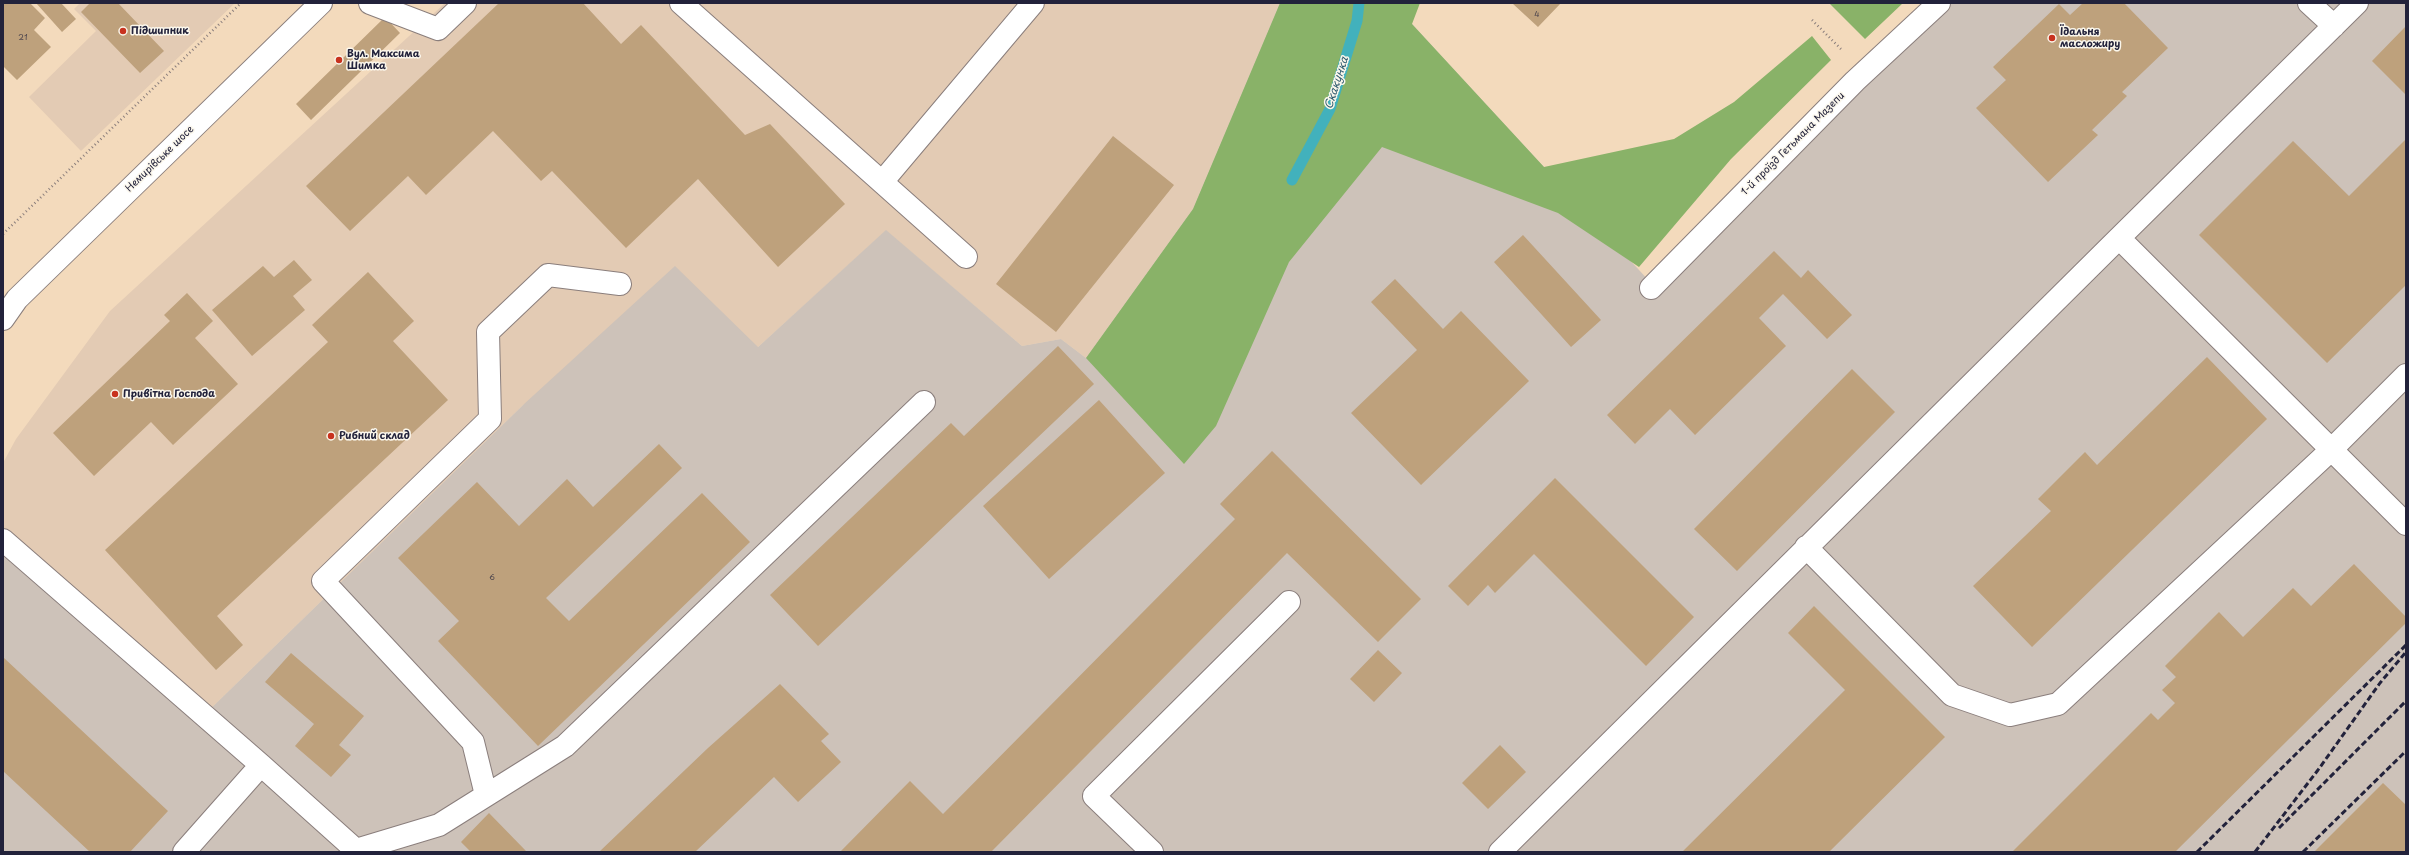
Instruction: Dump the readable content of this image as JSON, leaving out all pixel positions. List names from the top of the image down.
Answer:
{
  "streets": {
    "street": ["1-й проїзд Гетьмана Мазепи", "Немирівське шосе"]
  },
  "water": ["Скакунка"],
  "places": [
    "Підшипник",
    "Їдальня масложиру",
    "Вул. Максима Шимка",
    "Привітна Господа",
    "Рибний склад"
  ],
  "house_numbers": ["4", "21", "6"]
}
